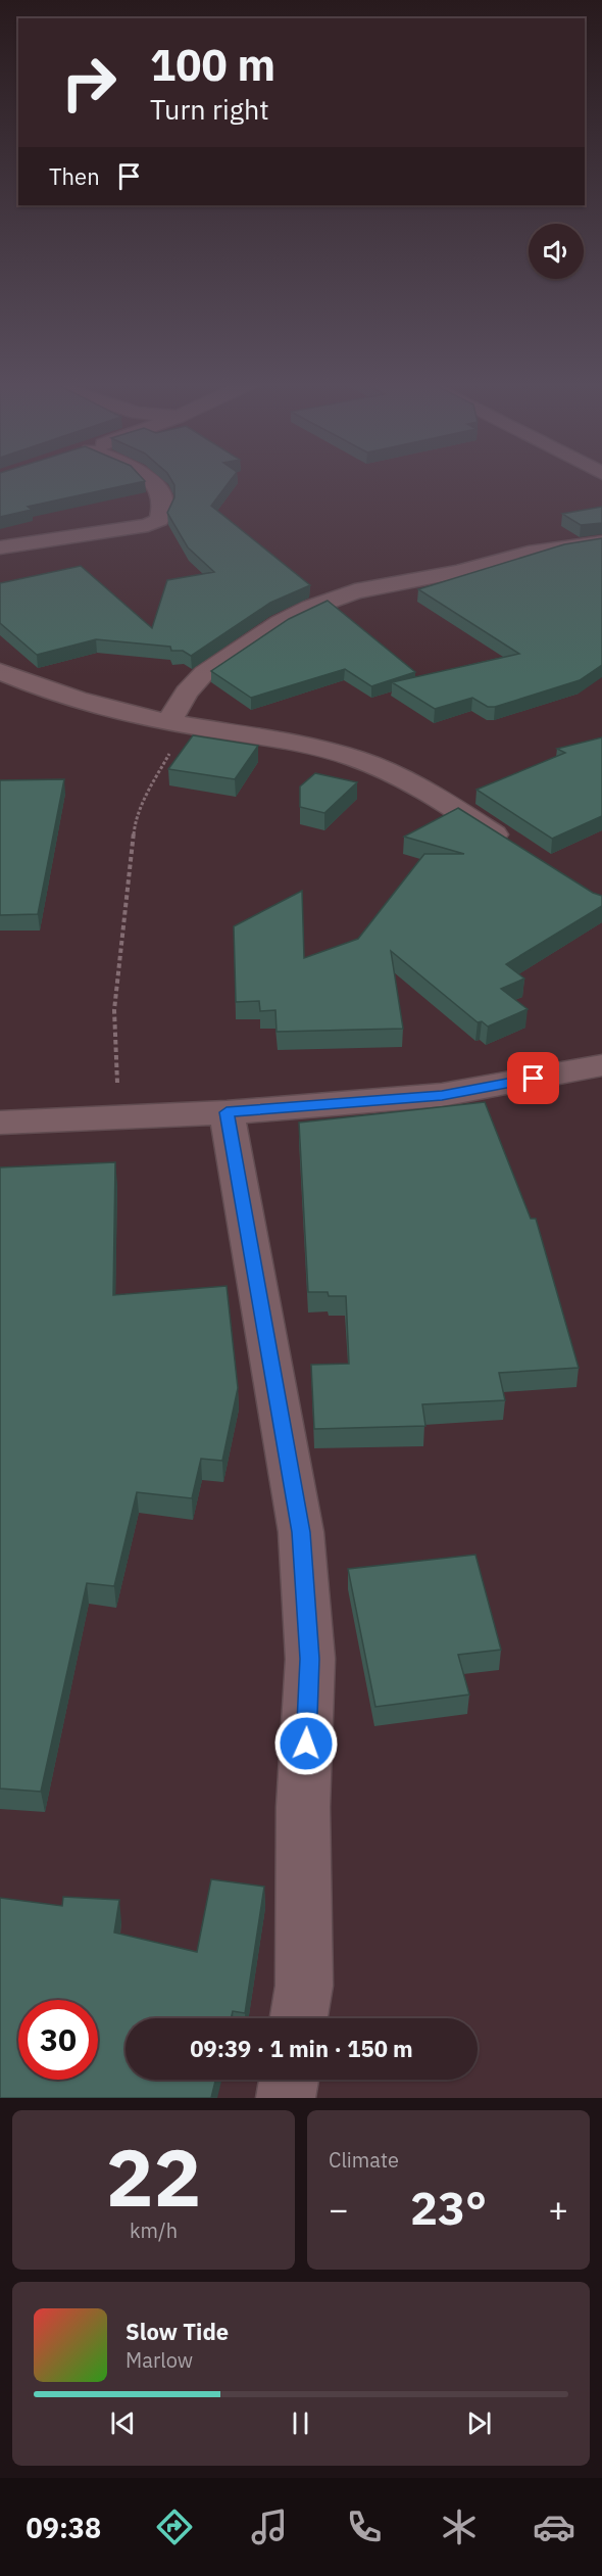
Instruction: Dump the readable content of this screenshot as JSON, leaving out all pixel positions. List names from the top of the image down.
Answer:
{
  "page": {
    "turn": ["100 m", "Turn right"],
    "then": "Then",
    "limit": "30",
    "trip": "09:39 · 1 min · 150 m",
    "tile": [
      ["22", "km/h"],
      "Climate"
    ],
    "heat": ["−", "23°", "+"],
    "song": ["Slow Tide", "Marlow"],
    "tabs": "09:38"
  }
}
